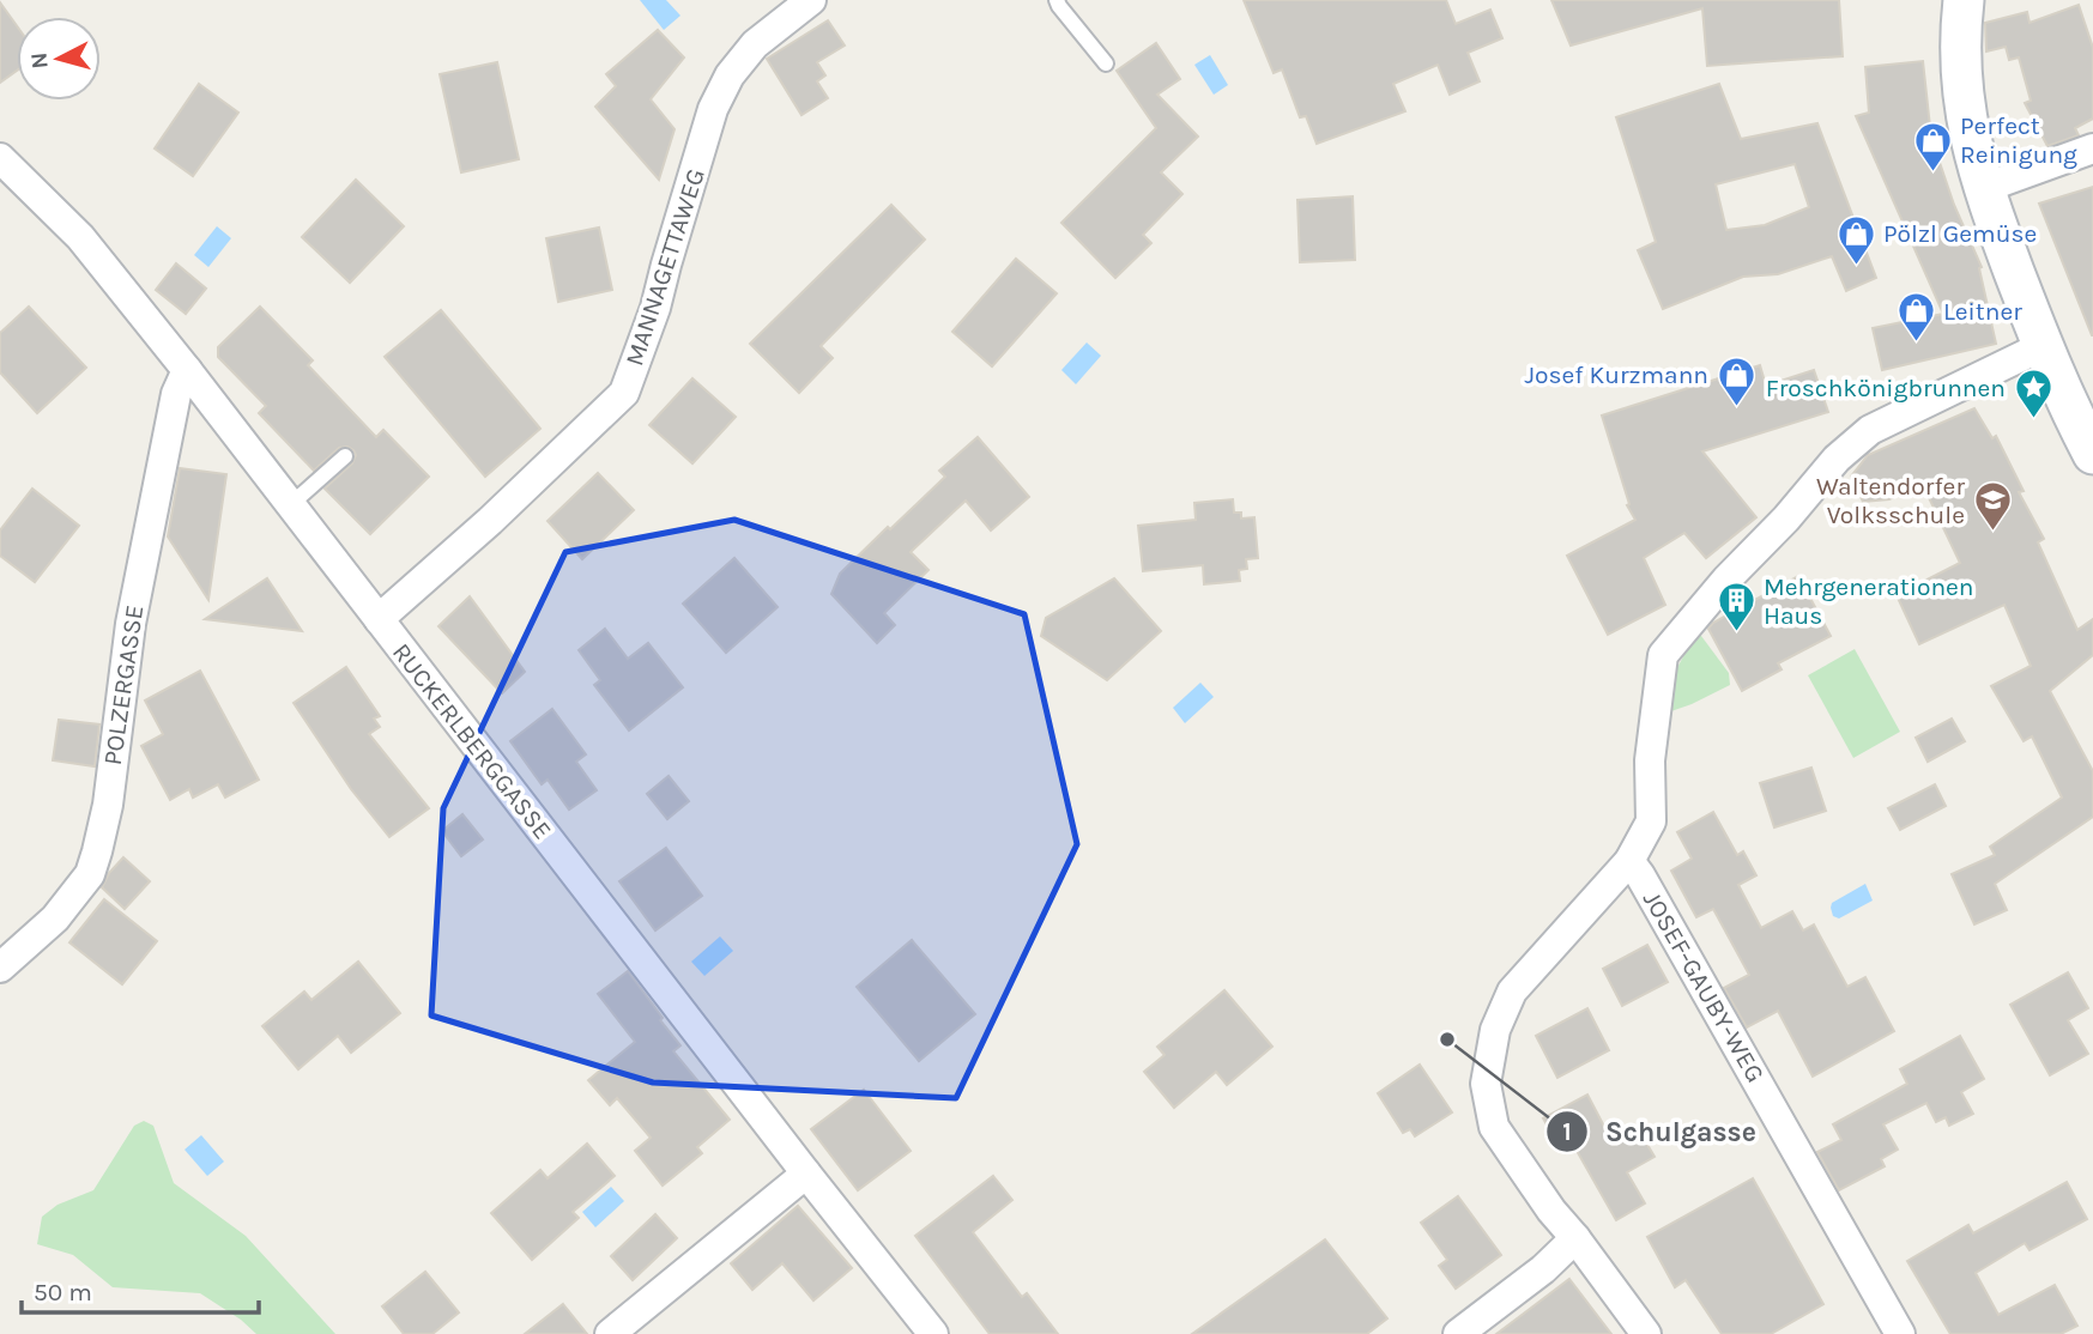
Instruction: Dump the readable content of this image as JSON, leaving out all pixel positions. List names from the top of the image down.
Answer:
{
  "streets": {
    "street": [
      "MANNAGETTAWEG",
      "POLZERGASSE",
      "RUCKERLBERGGASSE",
      "JOSEF-GAUBY-WEG"
    ]
  },
  "crossings": [
    ["MANNAGETTAWEG", "RUCKERLBERGGASSE"],
    ["POLZERGASSE", "RUCKERLBERGGASSE"]
  ],
  "places": {
    "shop": [
      "Perfect Reinigung",
      "Pölzl Gemüse",
      "Leitner",
      "Josef Kurzmann"
    ],
    "place": ["Froschkönigbrunnen"],
    "school or university": ["Waltendorfer Volksschule"],
    "building": ["Mehrgenerationen Haus"],
    "other": ["Schulgasse"]
  },
  "scale_bar": "50 m",
  "north": "left"
}
